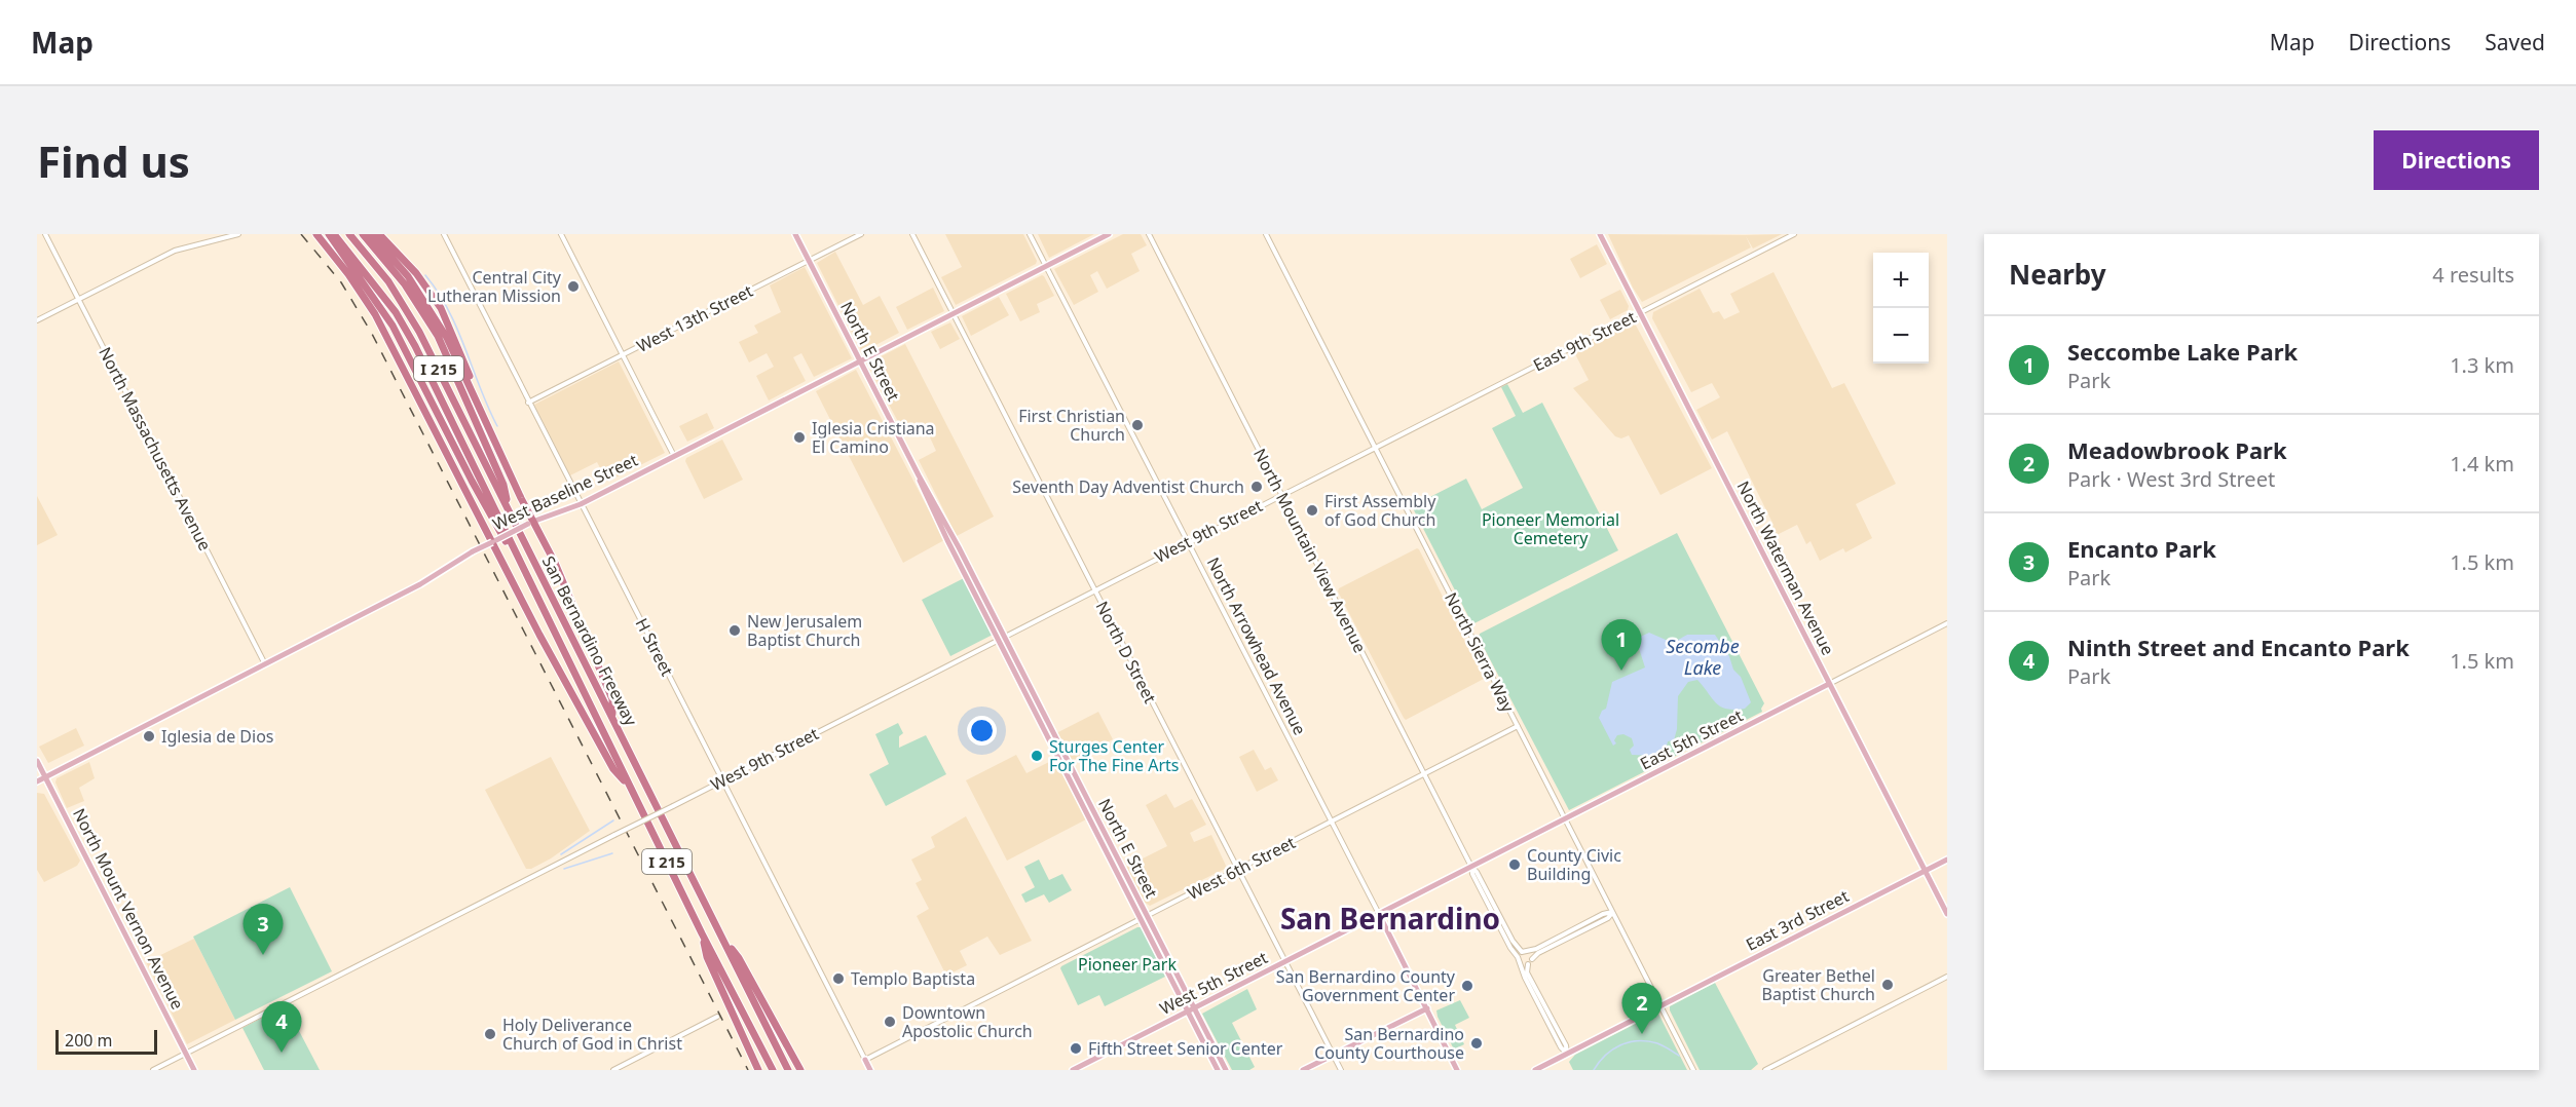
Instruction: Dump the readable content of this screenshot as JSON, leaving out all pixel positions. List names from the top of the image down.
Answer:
{
  "streets": {
    "highway": ["I 215", "San Bernardino Freeway"],
    "main road": [
      "North E Street",
      "West Baseline Street",
      "North Waterman Avenue",
      "North Arrowhead Avenue",
      "East 5th Street",
      "North Mount Vernon Avenue",
      "East 3rd Street",
      "West 5th Street"
    ],
    "street": [
      "West 13th Street",
      "East 9th Street",
      "North Massachusetts Avenue",
      "West 9th Street",
      "North Mountain View Avenue",
      "H Street",
      "North D Street",
      "North Sierra Way",
      "West 6th Street"
    ]
  },
  "crossings": [
    ["West 13th Street", "North E Street"],
    ["West 13th Street", "H Street"],
    ["East 9th Street", "West 9th Street"],
    ["East 9th Street", "North Waterman Avenue"],
    ["East 9th Street", "North Sierra Way"],
    ["North E Street", "West Baseline Street"],
    ["North E Street", "West 9th Street"],
    ["North E Street", "West 6th Street"],
    ["North E Street", "West 5th Street"],
    ["North Massachusetts Avenue", "West Baseline Street"],
    ["West Baseline Street", "North Arrowhead Avenue"],
    ["West Baseline Street", "H Street"],
    ["West Baseline Street", "North D Street"],
    ["West Baseline Street", "North Mount Vernon Avenue"],
    ["West 9th Street", "North Mountain View Avenue"],
    ["West 9th Street", "North Arrowhead Avenue"],
    ["West 9th Street", "H Street"],
    ["West 9th Street", "North D Street"],
    ["West 9th Street", "North Sierra Way"],
    ["West 9th Street", "North Mount Vernon Avenue"],
    ["North Mountain View Avenue", "West 6th Street"],
    ["North Mountain View Avenue", "West 5th Street"],
    ["North Waterman Avenue", "East 5th Street"],
    ["North Waterman Avenue", "East 3rd Street"],
    ["North Arrowhead Avenue", "West 6th Street"],
    ["North Arrowhead Avenue", "West 5th Street"],
    ["H Street", "West 6th Street"],
    ["North D Street", "West 6th Street"],
    ["North D Street", "West 5th Street"],
    ["North Sierra Way", "East 5th Street"],
    ["North Sierra Way", "West 6th Street"],
    ["North Sierra Way", "East 3rd Street"],
    ["North Sierra Way", "West 5th Street"],
    ["East 5th Street", "West 5th Street"]
  ],
  "districts": ["San Bernardino"],
  "water": ["Secombe Lake"],
  "parks": ["Pioneer Memorial Cemetery", "Pioneer Park"],
  "places": [
    "Central City Lutheran Mission",
    "First Christian Church",
    "Iglesia Cristiana El Camino",
    "Seventh Day Adventist Church",
    "First Assembly of God Church",
    "New Jerusalem Baptist Church",
    "Iglesia de Dios",
    "Sturges Center For The Fine Arts",
    "County Civic Building",
    "Templo Baptista",
    "Greater Bethel Baptist Church",
    "San Bernardino County Government Center",
    "Downtown Apostolic Church",
    "Holy Deliverance Church of God in Christ",
    "San Bernardino County Courthouse",
    "Fifth Street Senior Center"
  ],
  "scale_bar": "200 m",
  "page": {
    "header": "Map",
    "nav": ["Map", "Directions", "Saved"],
    "buttons": "Directions",
    "title": "Find us",
    "heading": ["Nearby", "4 results"],
    "map_buttons": ["+", "−"],
    "list": [
      {
        "mark": "1",
        "name": "Seccombe Lake Park",
        "note": "Park",
        "value": "1.3 km"
      },
      {
        "mark": "2",
        "name": "Meadowbrook Park",
        "note": "Park · West 3rd Street",
        "value": "1.4 km"
      },
      {
        "mark": "3",
        "name": "Encanto Park",
        "note": "Park",
        "value": "1.5 km"
      },
      {
        "mark": "4",
        "name": "Ninth Street and Encanto Park",
        "note": "Park",
        "value": "1.5 km"
      }
    ],
    "pins": [
      "1",
      "3",
      "2",
      "4"
    ],
    "scale": "200 m"
  }
}
